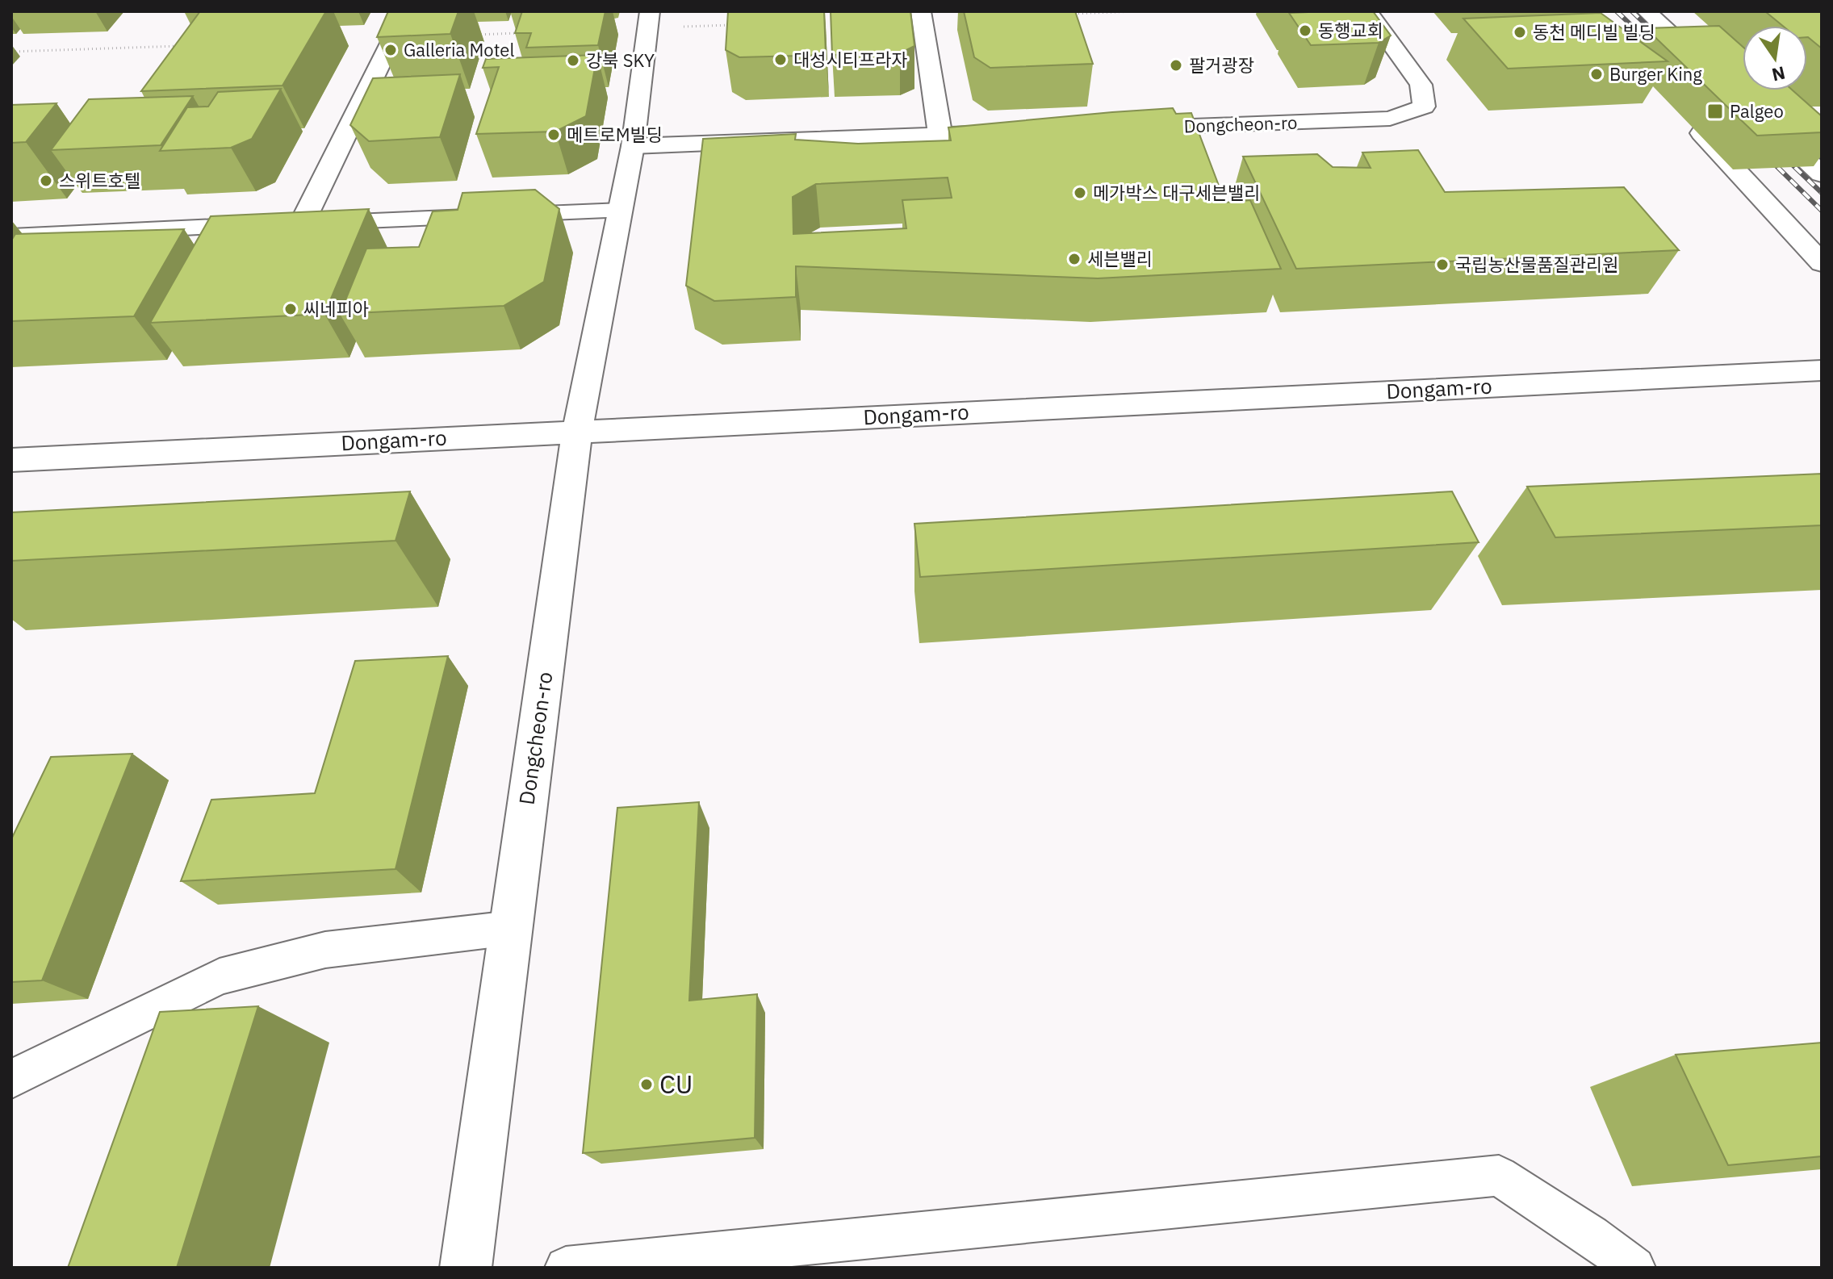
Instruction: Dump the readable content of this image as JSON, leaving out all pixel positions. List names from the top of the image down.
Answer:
{
  "streets": {
    "street": ["Dongcheon-ro", "Dongam-ro"]
  },
  "crossings": [
    ["Dongcheon-ro", "Dongam-ro"]
  ],
  "places": {
    "other": [
      "동행교회",
      "동천 메디빌 빌딩",
      "Galleria Motel",
      "대성시티프라자",
      "강북 SKY",
      "팔거광장",
      "Burger King",
      "메트로M빌딩",
      "스위트호텔",
      "메가박스 대구세븐밸리",
      "세븐밸리",
      "국립농산물품질관리원",
      "씨네피아",
      "CU"
    ],
    "transit": ["Palgeo"]
  },
  "north": "bottom"
}
